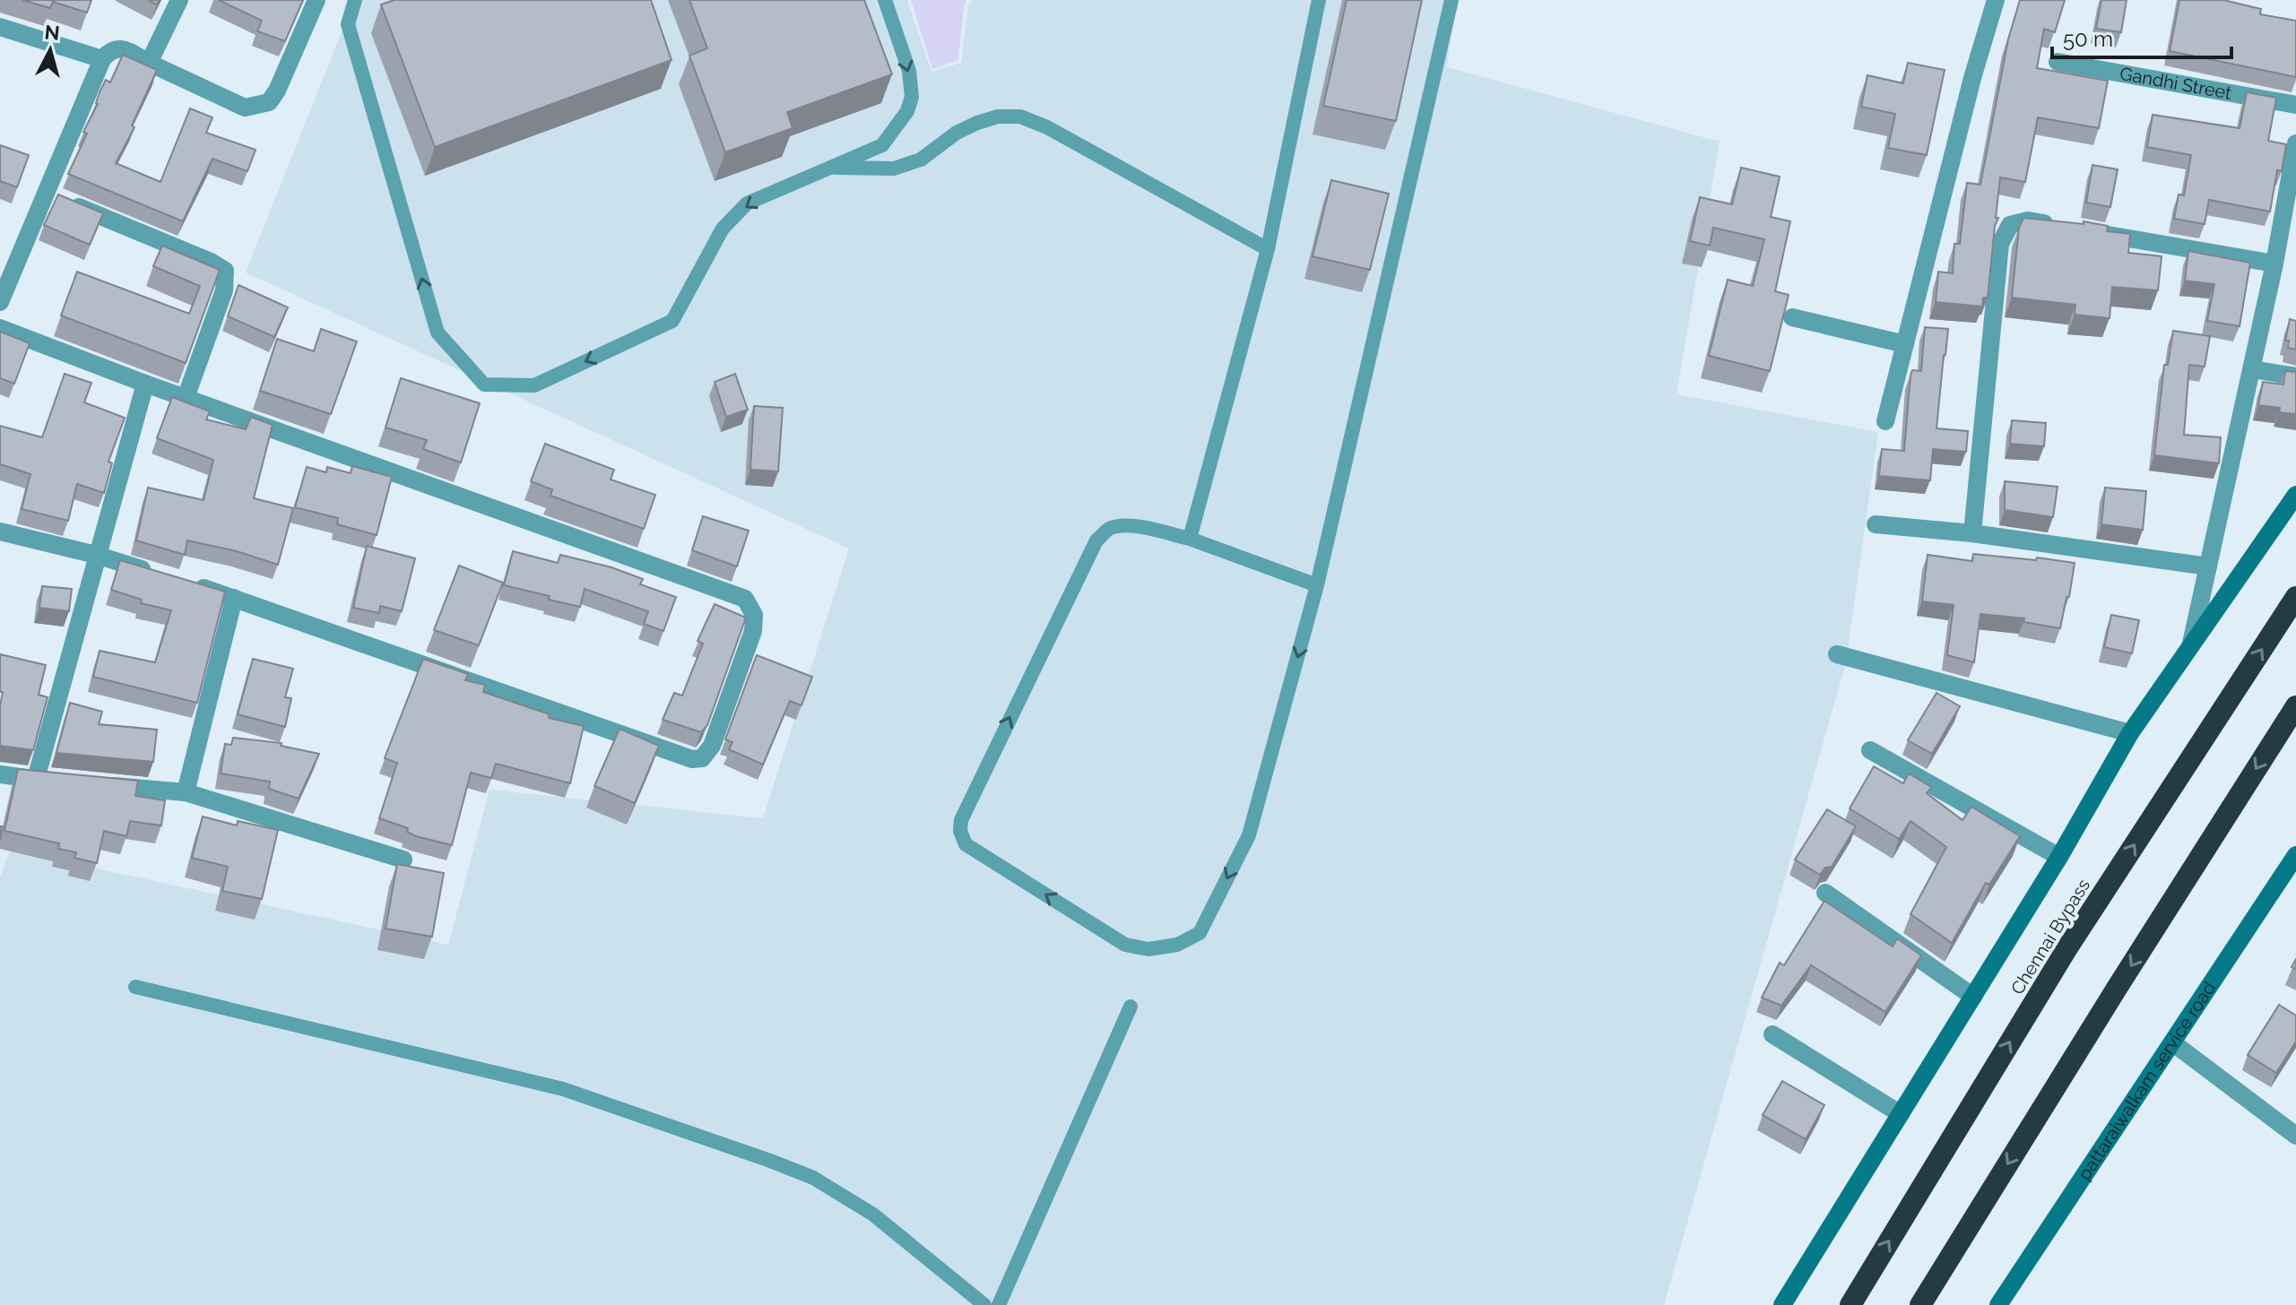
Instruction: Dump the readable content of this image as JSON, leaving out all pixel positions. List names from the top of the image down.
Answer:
{
  "streets": {
    "highway": ["Chennai Bypass"],
    "street": ["Gandhi Street", "pattaraiwalkam service road"]
  },
  "scale_bar": "50 m",
  "north": "top"
}
